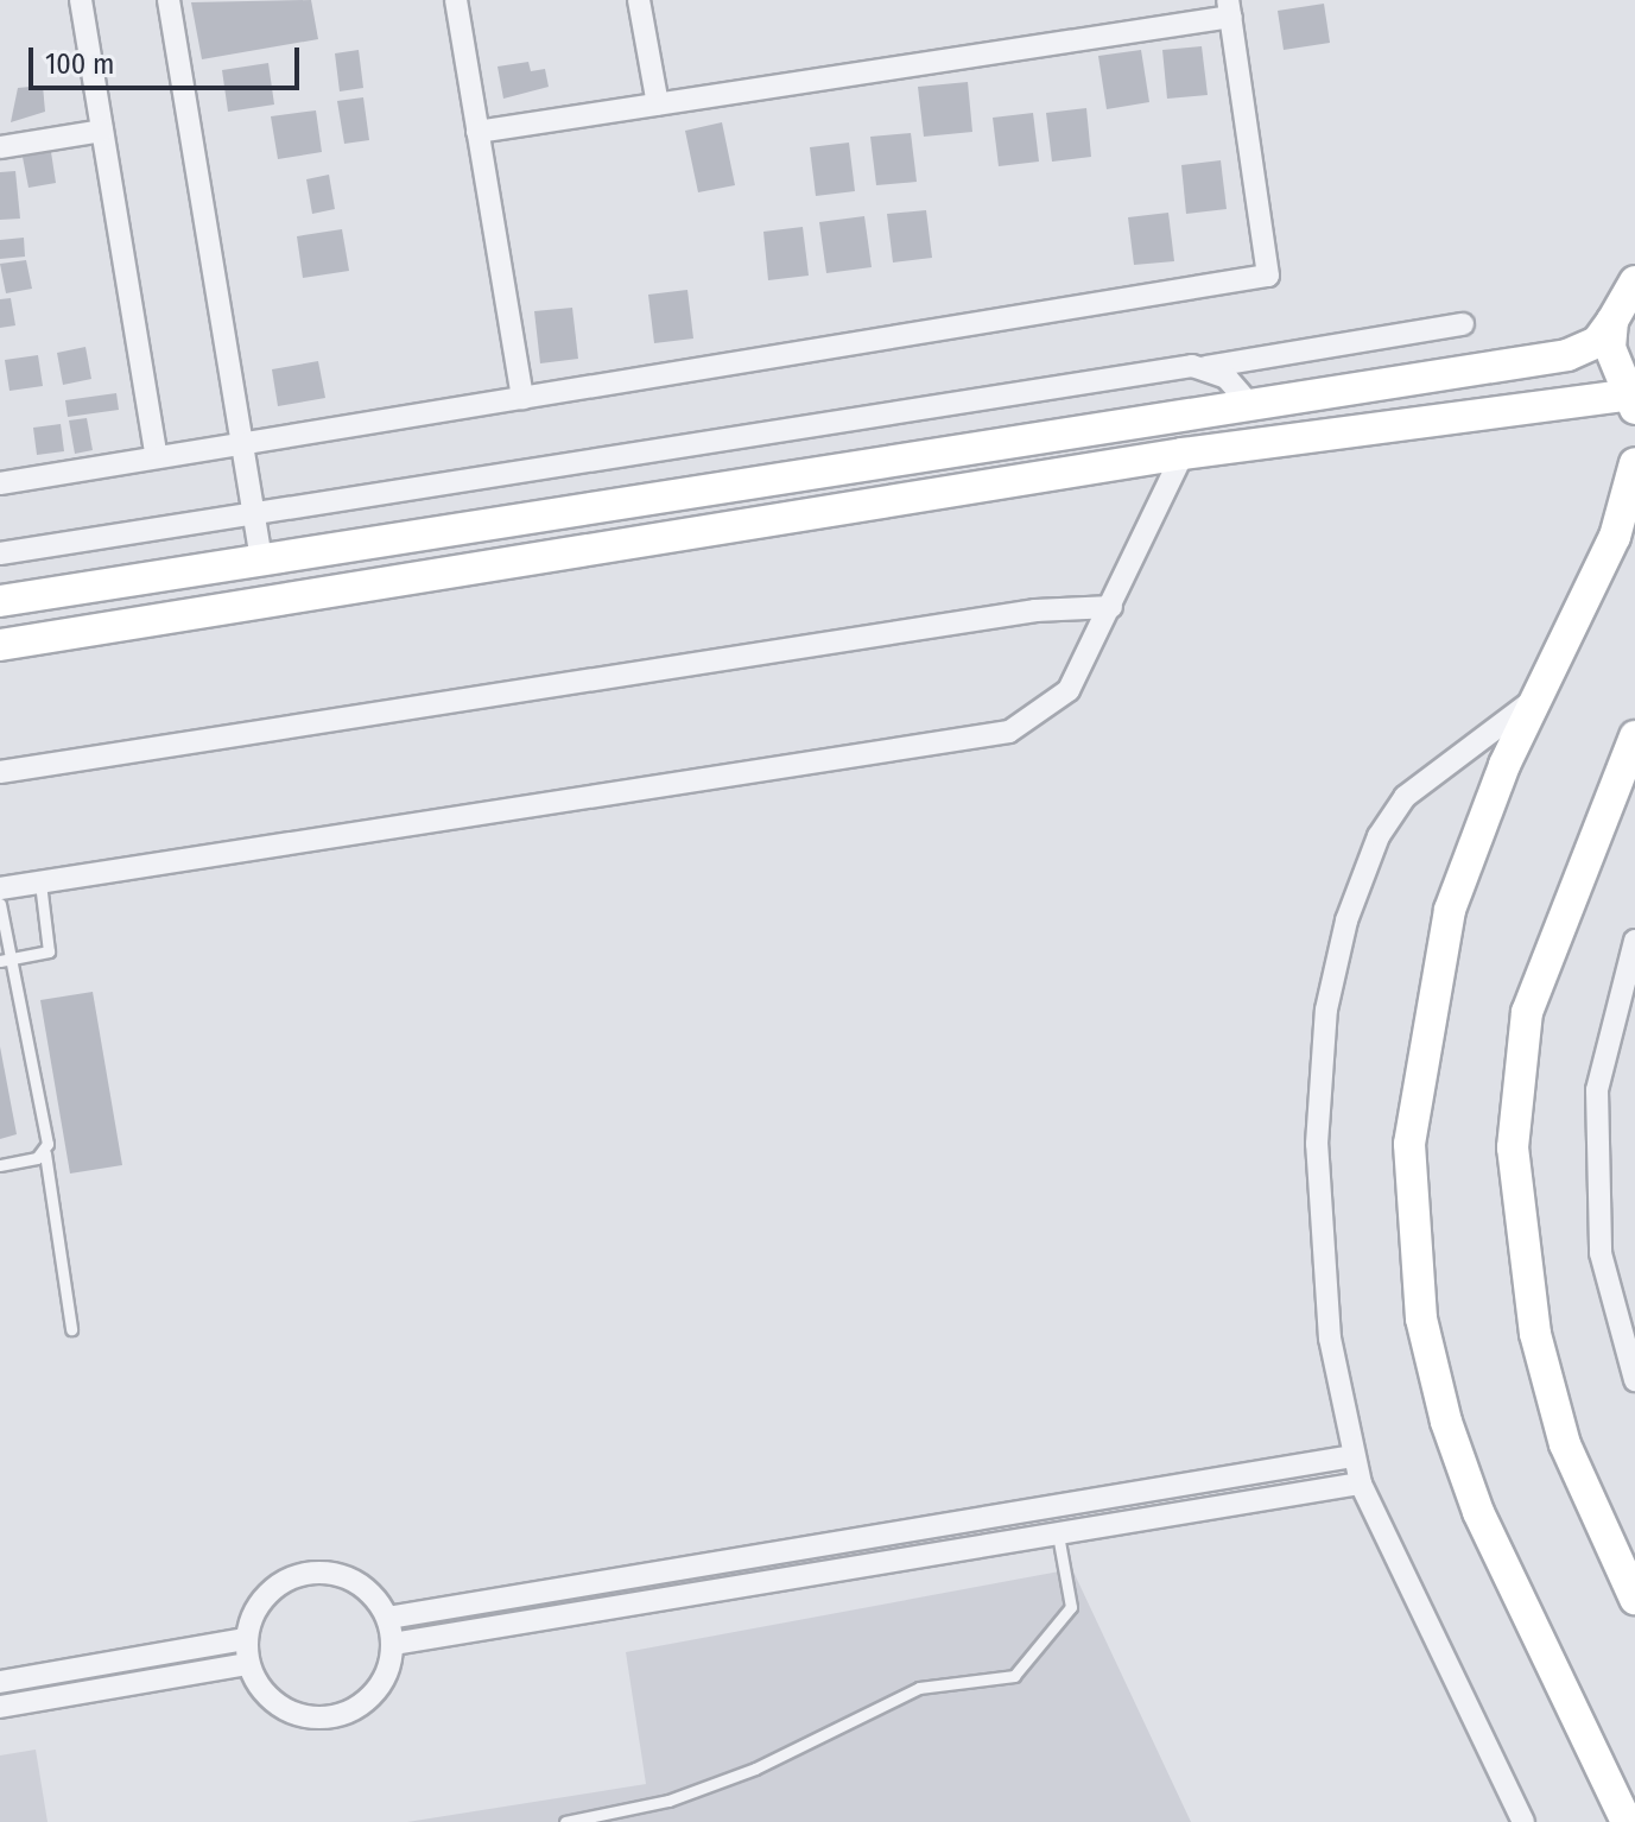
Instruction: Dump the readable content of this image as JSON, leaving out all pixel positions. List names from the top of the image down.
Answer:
{
  "scale_bar": "100 m"
}
